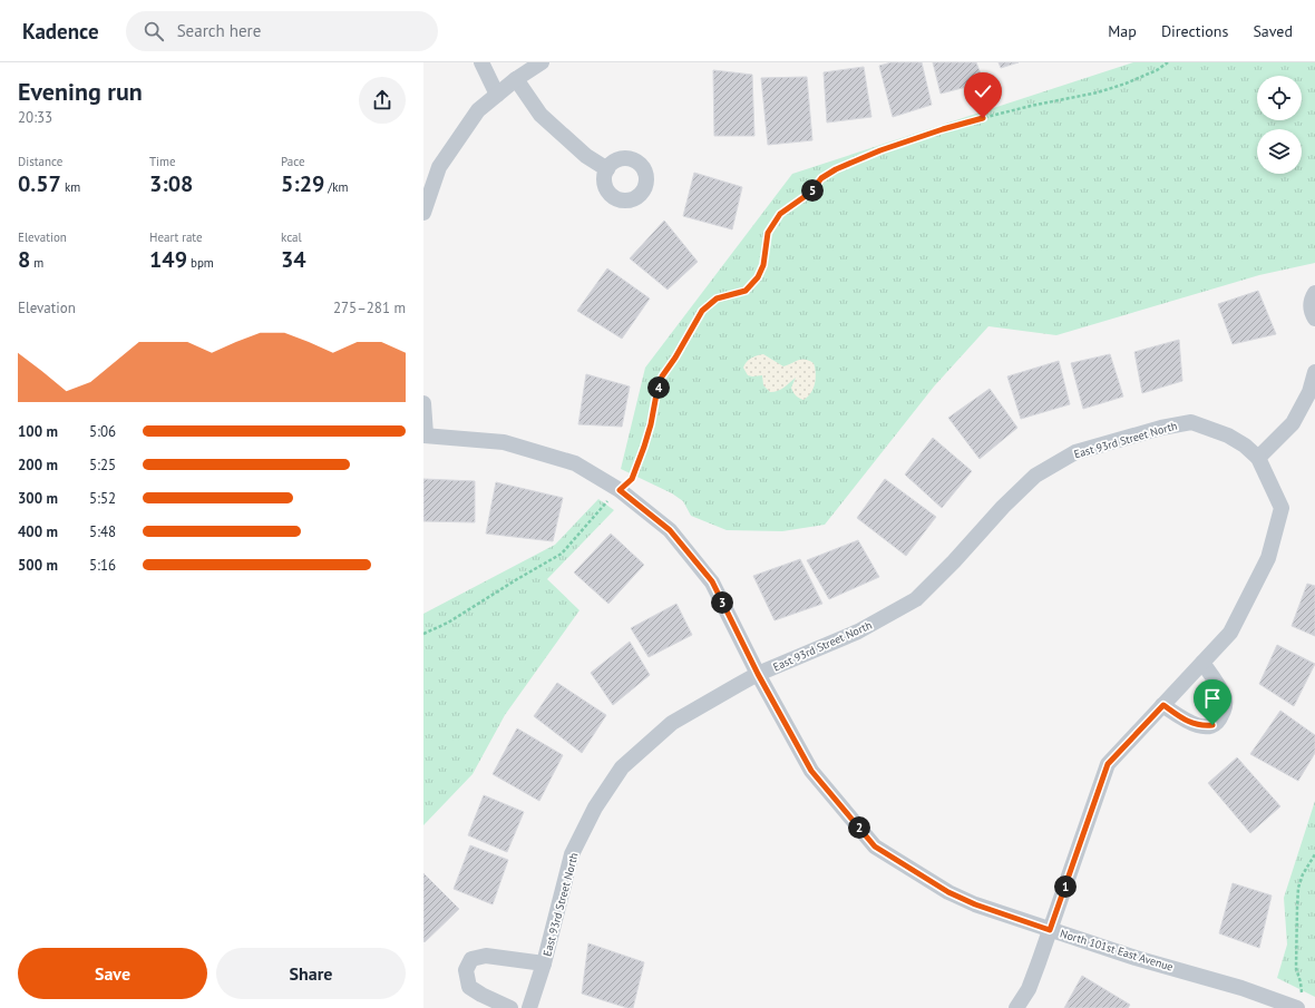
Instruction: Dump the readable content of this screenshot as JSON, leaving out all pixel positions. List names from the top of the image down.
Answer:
{
  "streets": {
    "street": ["East 93rd Street North", "North 101st East Avenue"]
  },
  "crossings": [
    ["East 93rd Street North", "North 101st East Avenue"]
  ],
  "page": {
    "header": "Kadence",
    "search": "Search here",
    "nav": ["Map", "Directions", "Saved"],
    "heading": ["Evening run", "20:33"],
    "stats": [
      ["Distance", "0.57 km"],
      ["Time", "3:08"],
      ["Pace", "5:29 /km"],
      ["Elevation", "8 m"],
      ["Heart rate", "149 bpm"],
      ["kcal", "34"]
    ],
    "pins": [
      "5",
      "4",
      "3",
      "2",
      "1"
    ],
    "chart": ["Elevation", "275–281 m"],
    "list": [
      {
        "name": "100 m",
        "note": "5:06"
      },
      {
        "name": "200 m",
        "note": "5:25"
      },
      {
        "name": "300 m",
        "note": "5:52"
      },
      {
        "name": "400 m",
        "note": "5:48"
      },
      {
        "name": "500 m",
        "note": "5:16"
      }
    ],
    "buttons": ["Save", "Share"]
  }
}
